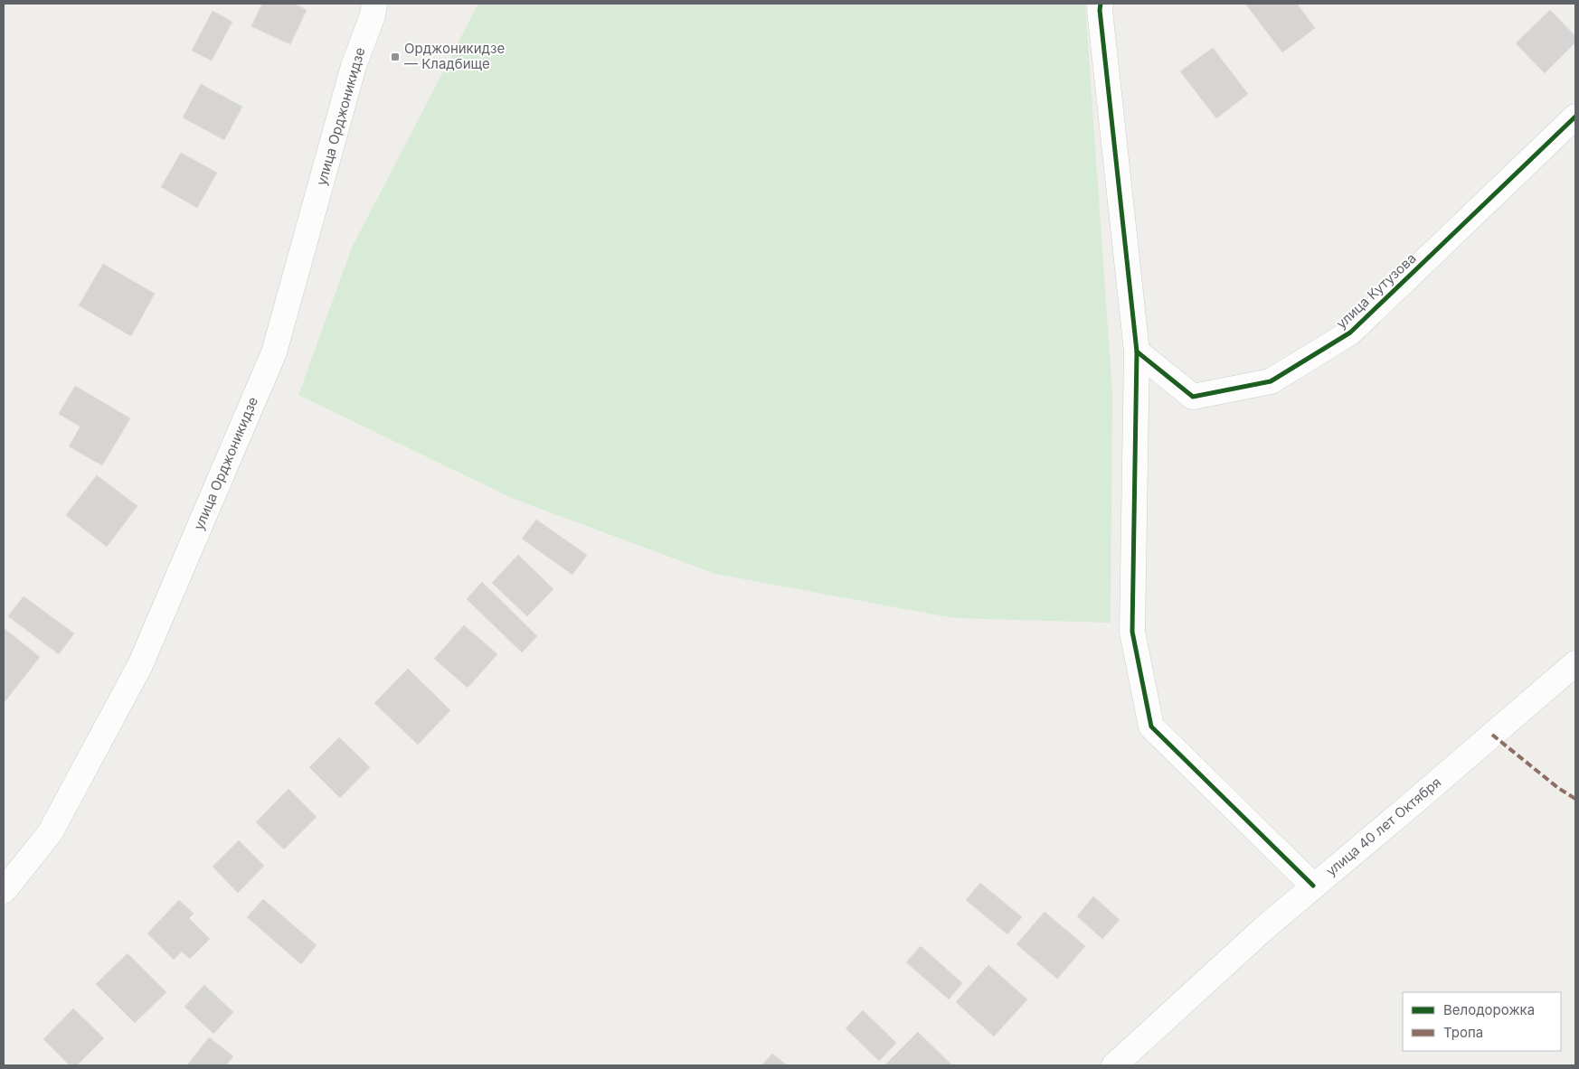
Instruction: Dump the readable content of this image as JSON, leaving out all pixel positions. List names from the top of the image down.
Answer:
{
  "streets": {
    "street": ["улица Орджоникидзе", "улица Кутузова", "улица 40 лет Октября"]
  },
  "places": {
    "transit": ["Орджоникидзе — Кладбище"]
  },
  "legend": ["Велодорожка", "Тропа"]
}
